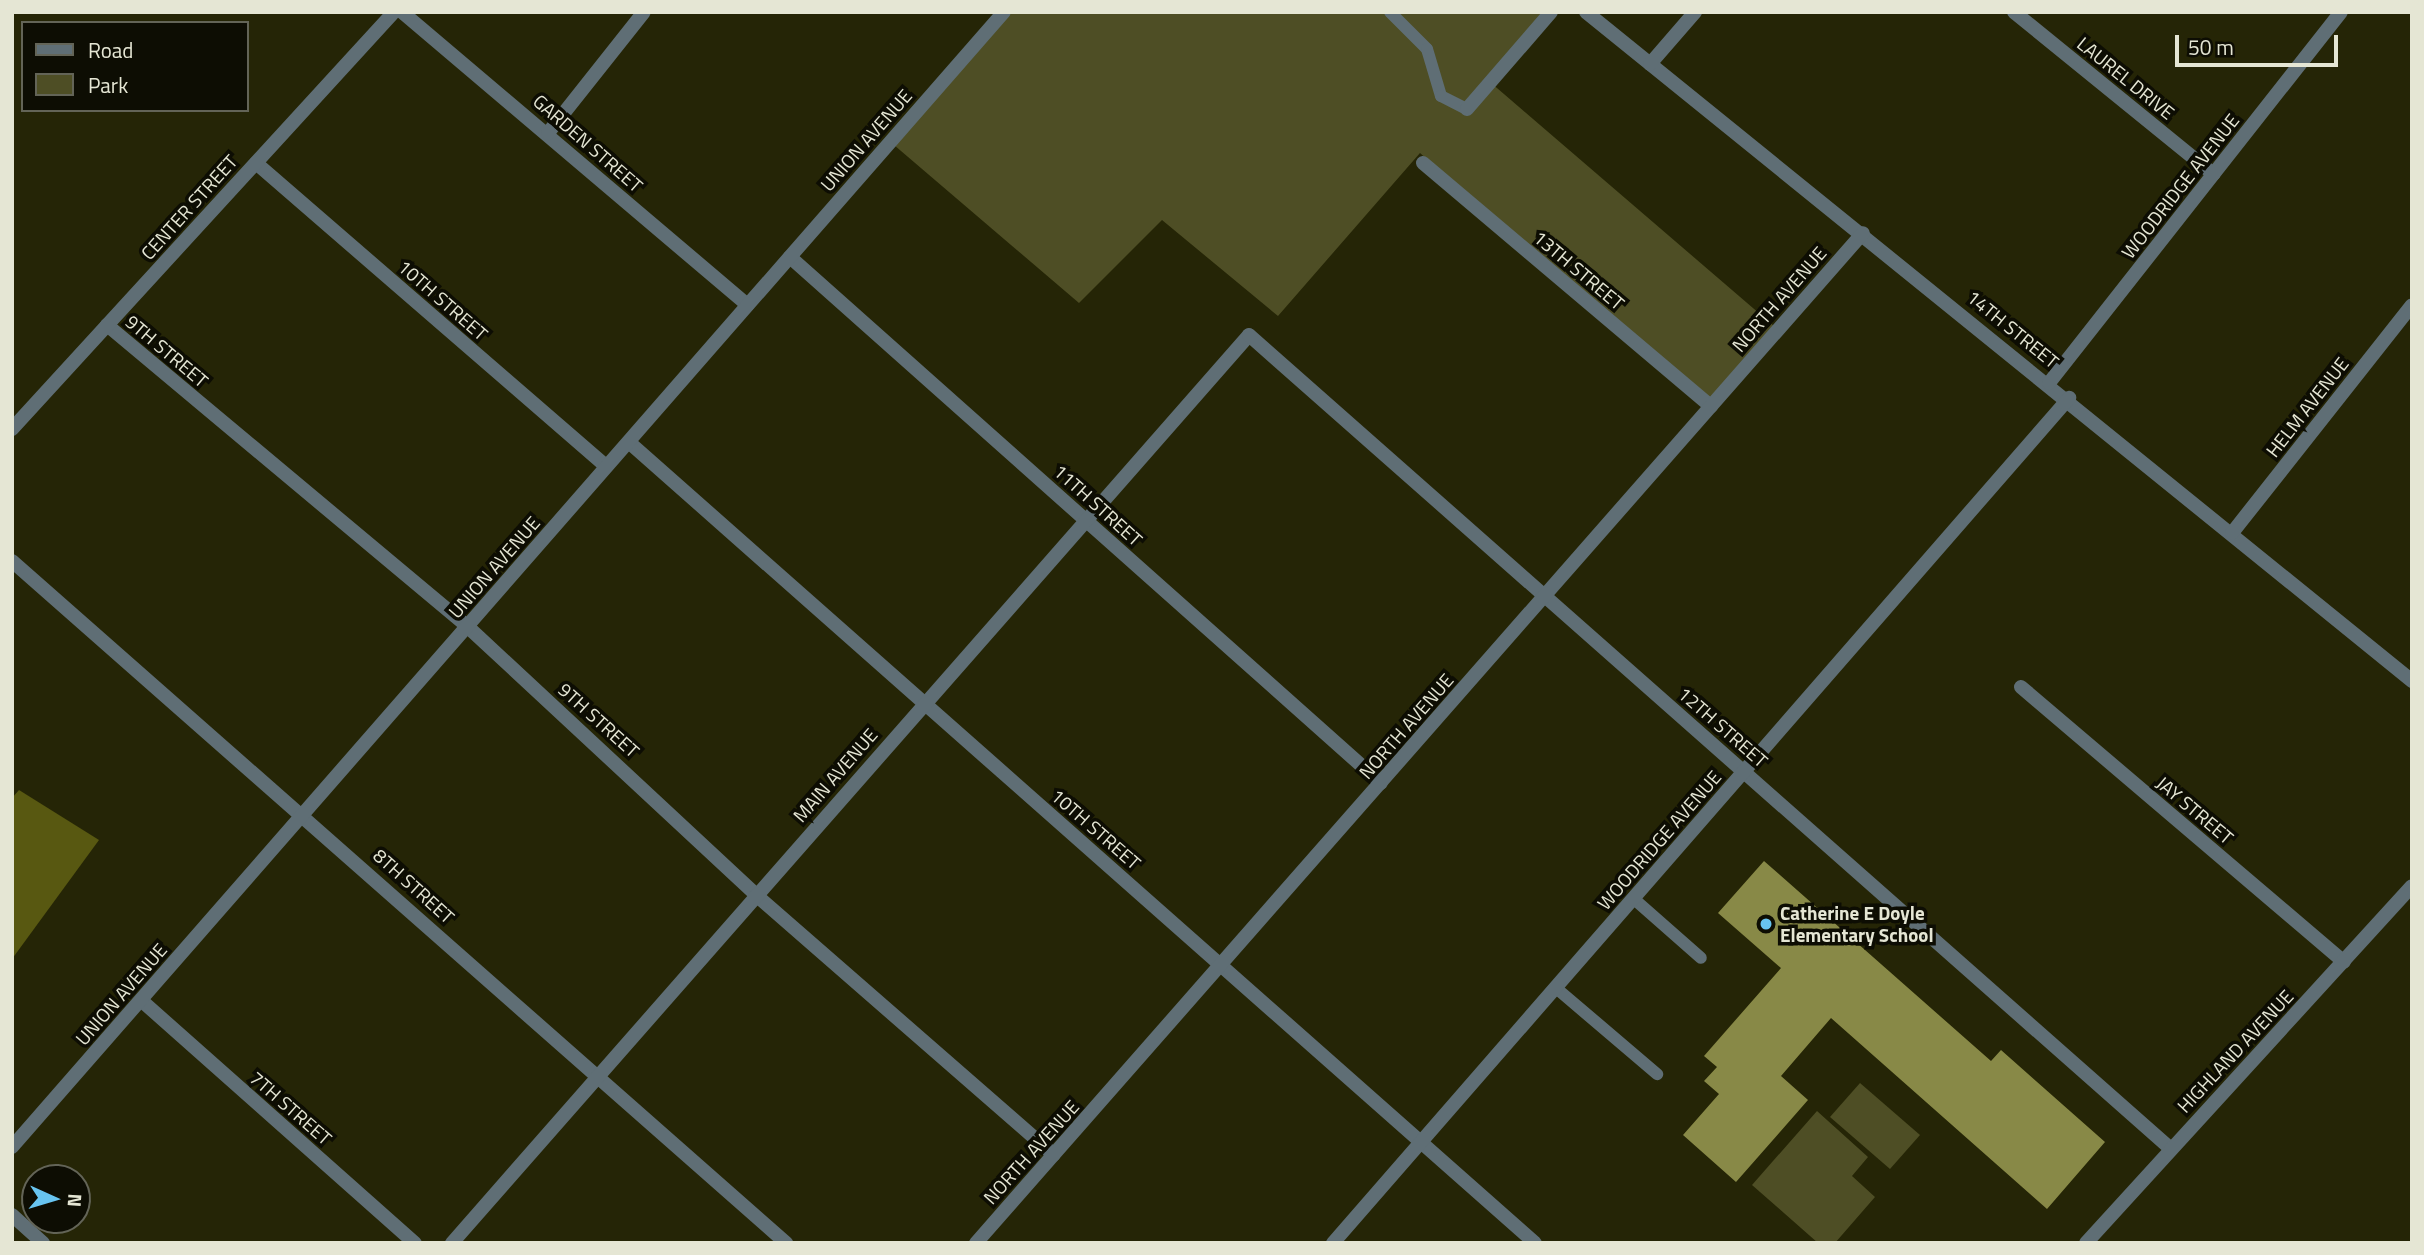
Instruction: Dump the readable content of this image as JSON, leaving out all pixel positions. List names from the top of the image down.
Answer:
{
  "streets": {
    "street": [
      "LAUREL DRIVE",
      "UNION AVENUE",
      "GARDEN STREET",
      "WOODRIDGE AVENUE",
      "CENTER STREET",
      "13TH STREET",
      "NORTH AVENUE",
      "10TH STREET",
      "14TH STREET",
      "9TH STREET",
      "HELM AVENUE",
      "11TH STREET",
      "12TH STREET",
      "MAIN AVENUE",
      "JAY STREET",
      "8TH STREET",
      "HIGHLAND AVENUE",
      "7TH STREET"
    ]
  },
  "crossings": [
    ["LAUREL DRIVE", "WOODRIDGE AVENUE"],
    ["UNION AVENUE", "GARDEN STREET"],
    ["UNION AVENUE", "10TH STREET"],
    ["UNION AVENUE", "9TH STREET"],
    ["UNION AVENUE", "11TH STREET"],
    ["UNION AVENUE", "8TH STREET"],
    ["UNION AVENUE", "7TH STREET"],
    ["WOODRIDGE AVENUE", "10TH STREET"],
    ["WOODRIDGE AVENUE", "14TH STREET"],
    ["WOODRIDGE AVENUE", "12TH STREET"],
    ["CENTER STREET", "10TH STREET"],
    ["CENTER STREET", "9TH STREET"],
    ["13TH STREET", "NORTH AVENUE"],
    ["NORTH AVENUE", "10TH STREET"],
    ["NORTH AVENUE", "14TH STREET"],
    ["NORTH AVENUE", "9TH STREET"],
    ["NORTH AVENUE", "11TH STREET"],
    ["NORTH AVENUE", "12TH STREET"],
    ["10TH STREET", "MAIN AVENUE"],
    ["14TH STREET", "HELM AVENUE"],
    ["9TH STREET", "MAIN AVENUE"],
    ["11TH STREET", "MAIN AVENUE"],
    ["12TH STREET", "MAIN AVENUE"],
    ["12TH STREET", "HIGHLAND AVENUE"],
    ["MAIN AVENUE", "8TH STREET"],
    ["JAY STREET", "HIGHLAND AVENUE"]
  ],
  "places": ["Catherine E Doyle Elementary School"],
  "legend": ["Road", "Park"],
  "scale_bar": "50 m",
  "north": "right"
}
